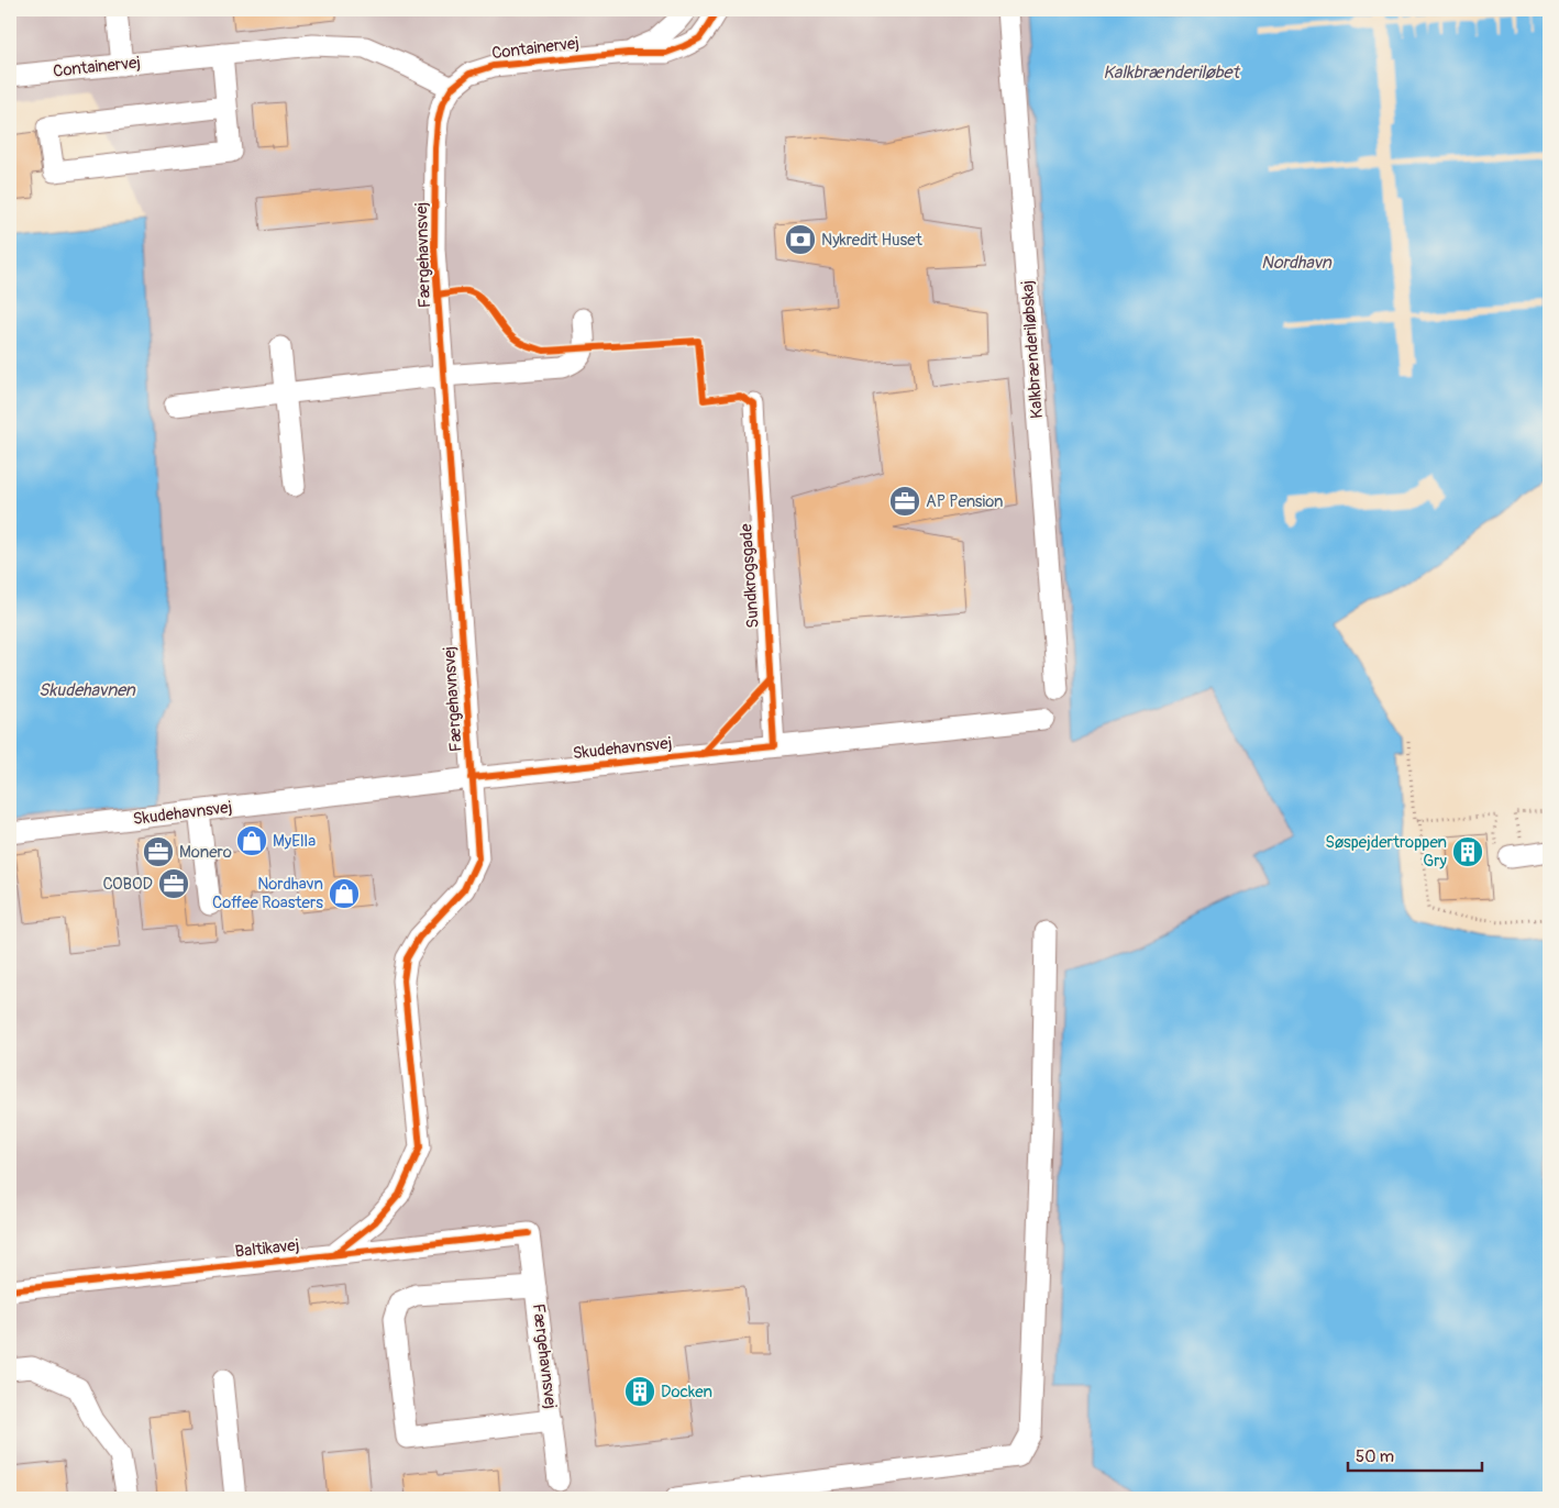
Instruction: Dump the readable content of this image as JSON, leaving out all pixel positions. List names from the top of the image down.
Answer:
{
  "streets": {
    "street": [
      "Containervej",
      "Færgehavnsvej",
      "Kalkbrænderiløbskaj",
      "Sundkrogsgade",
      "Skudehavnsvej",
      "Baltikavej"
    ]
  },
  "crossings": [
    ["Containervej", "Færgehavnsvej"],
    ["Færgehavnsvej", "Skudehavnsvej"],
    ["Færgehavnsvej", "Baltikavej"],
    ["Sundkrogsgade", "Skudehavnsvej"]
  ],
  "water": ["Kalkbrænderiløbet", "Nordhavn", "Skudehavnen"],
  "places": {
    "bank": ["Nykredit Huset"],
    "office": ["AP Pension", "Monero", "COBOD"],
    "shop": ["MyElla", "Nordhavn Coffee Roasters"],
    "building": ["Søspejdertroppen Gry", "Docken"]
  },
  "scale_bar": "50 m"
}
